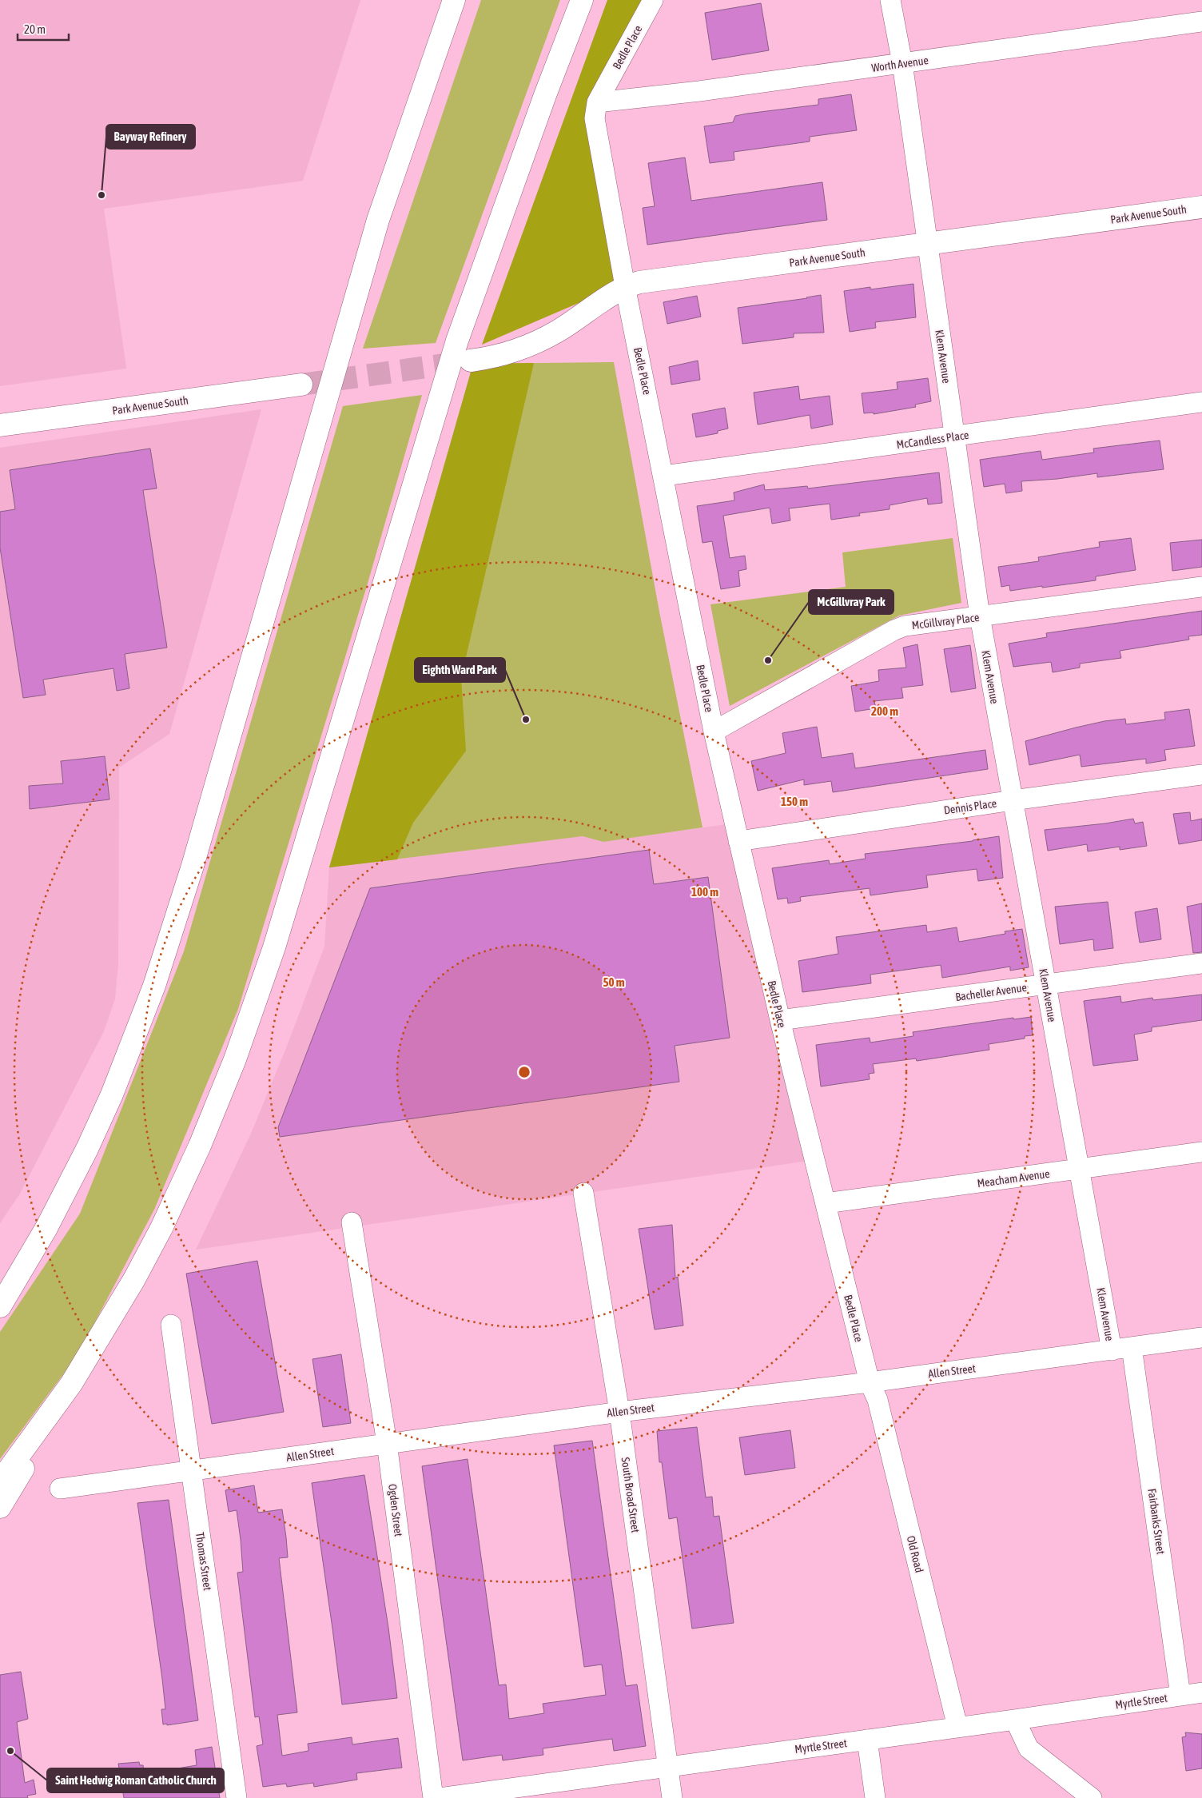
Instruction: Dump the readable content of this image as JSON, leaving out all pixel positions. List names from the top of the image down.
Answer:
{
  "streets": {
    "main road": ["Park Avenue South"],
    "street": [
      "Bedle Place",
      "Worth Avenue",
      "Klem Avenue",
      "McCandless Place",
      "McGillvray Place",
      "Dennis Place",
      "Bacheller Avenue",
      "Meacham Avenue",
      "Allen Street",
      "South Broad Street",
      "Ogden Street",
      "Fairbanks Street",
      "Old Road",
      "Thomas Street",
      "Myrtle Street"
    ]
  },
  "crossings": [
    ["Bedle Place", "Worth Avenue"],
    ["Bedle Place", "Park Avenue South"],
    ["Bedle Place", "McCandless Place"],
    ["Bedle Place", "McGillvray Place"],
    ["Bedle Place", "Dennis Place"],
    ["Bedle Place", "Bacheller Avenue"],
    ["Bedle Place", "Meacham Avenue"],
    ["Bedle Place", "Allen Street"],
    ["Bedle Place", "Old Road"],
    ["Worth Avenue", "Klem Avenue"],
    ["Park Avenue South", "Klem Avenue"],
    ["Klem Avenue", "McCandless Place"],
    ["Klem Avenue", "McGillvray Place"],
    ["Klem Avenue", "Dennis Place"],
    ["Klem Avenue", "Bacheller Avenue"],
    ["Klem Avenue", "Meacham Avenue"],
    ["Klem Avenue", "Allen Street"],
    ["Allen Street", "South Broad Street"],
    ["Allen Street", "Ogden Street"],
    ["Allen Street", "Fairbanks Street"],
    ["Allen Street", "Old Road"],
    ["Allen Street", "Thomas Street"],
    ["South Broad Street", "Myrtle Street"],
    ["Fairbanks Street", "Myrtle Street"],
    ["Old Road", "Myrtle Street"]
  ],
  "places": [
    "Bayway Refinery",
    "McGillvray Park",
    "Eighth Ward Park",
    "Saint Hedwig Roman Catholic Church"
  ],
  "scale_bar": "20 m",
  "rings": [
    "200 m",
    "150 m",
    "100 m",
    "50 m"
  ]
}
